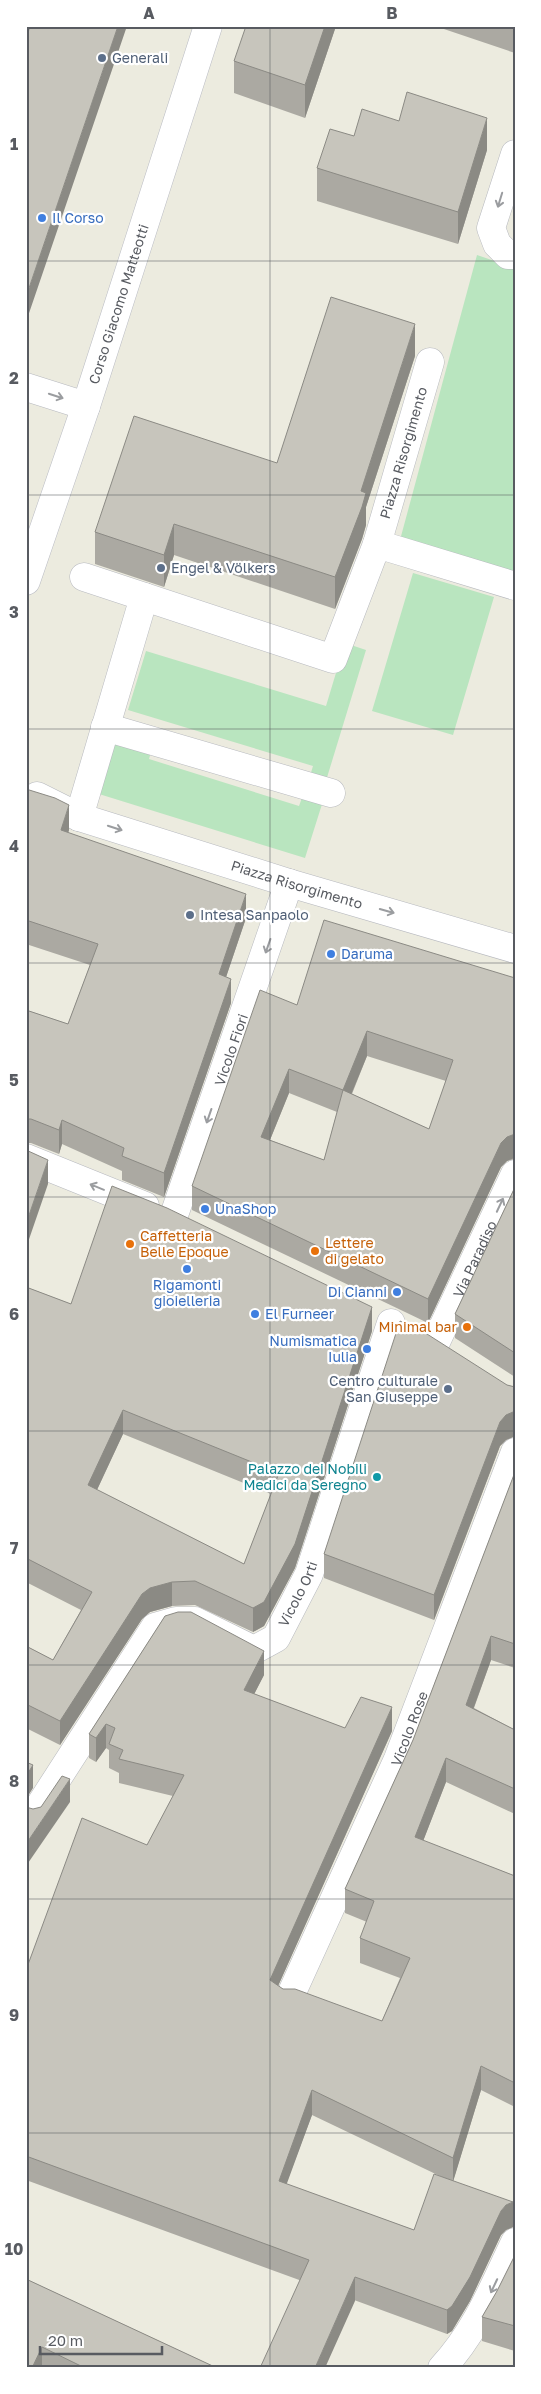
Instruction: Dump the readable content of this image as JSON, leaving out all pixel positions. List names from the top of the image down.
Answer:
{
  "streets": {
    "street": [
      "Corso Giacomo Matteotti",
      "Piazza Risorgimento",
      "Vicolo Fiori",
      "Via Paradiso",
      "Vicolo Orti",
      "Vicolo Rose"
    ]
  },
  "crossings": [
    ["Piazza Risorgimento", "Vicolo Fiori"]
  ],
  "one_way": ["Vicolo Fiori", "Via Paradiso"],
  "places": [
    "Generali",
    "Il Corso",
    "Engel & Völkers",
    "Intesa Sanpaolo",
    "Daruma",
    "UnaShop",
    "Caffetteria Belle Epoque",
    "Lettere di gelato",
    "Rigamonti gioielleria",
    "Di Cianni",
    "El Furneer",
    "Minimal bar",
    "Numismatica Iulia",
    "Centro culturale San Giuseppe",
    "Palazzo dei Nobili Medici da Seregno"
  ],
  "scale_bar": "20 m",
  "grid": {
    "columns": ["A", "B"],
    "rows": [
      "1",
      "2",
      "3",
      "4",
      "5",
      "6",
      "7",
      "8",
      "9",
      "10"
    ]
  }
}
